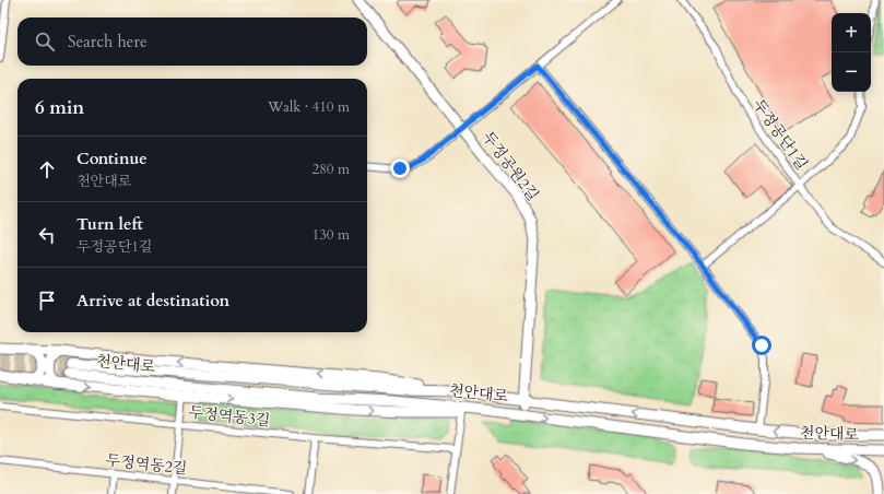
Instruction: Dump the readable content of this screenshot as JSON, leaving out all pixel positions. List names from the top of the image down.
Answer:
{
  "streets": {
    "main road": ["두정공원2길", "천안대로"],
    "street": ["두정공단1길", "두정역동3길", "두정역동2길"]
  },
  "crossings": [
    ["두정공원2길", "천안대로"]
  ],
  "page": {
    "map_buttons": ["+", "−"],
    "search": "Search here",
    "heading": ["6 min", "Walk · 410 m"],
    "list": [
      ["Continue", "천안대로", "280 m"],
      ["Turn left", "두정공단1길", "130 m"],
      "Arrive at destination"
    ]
  }
}
